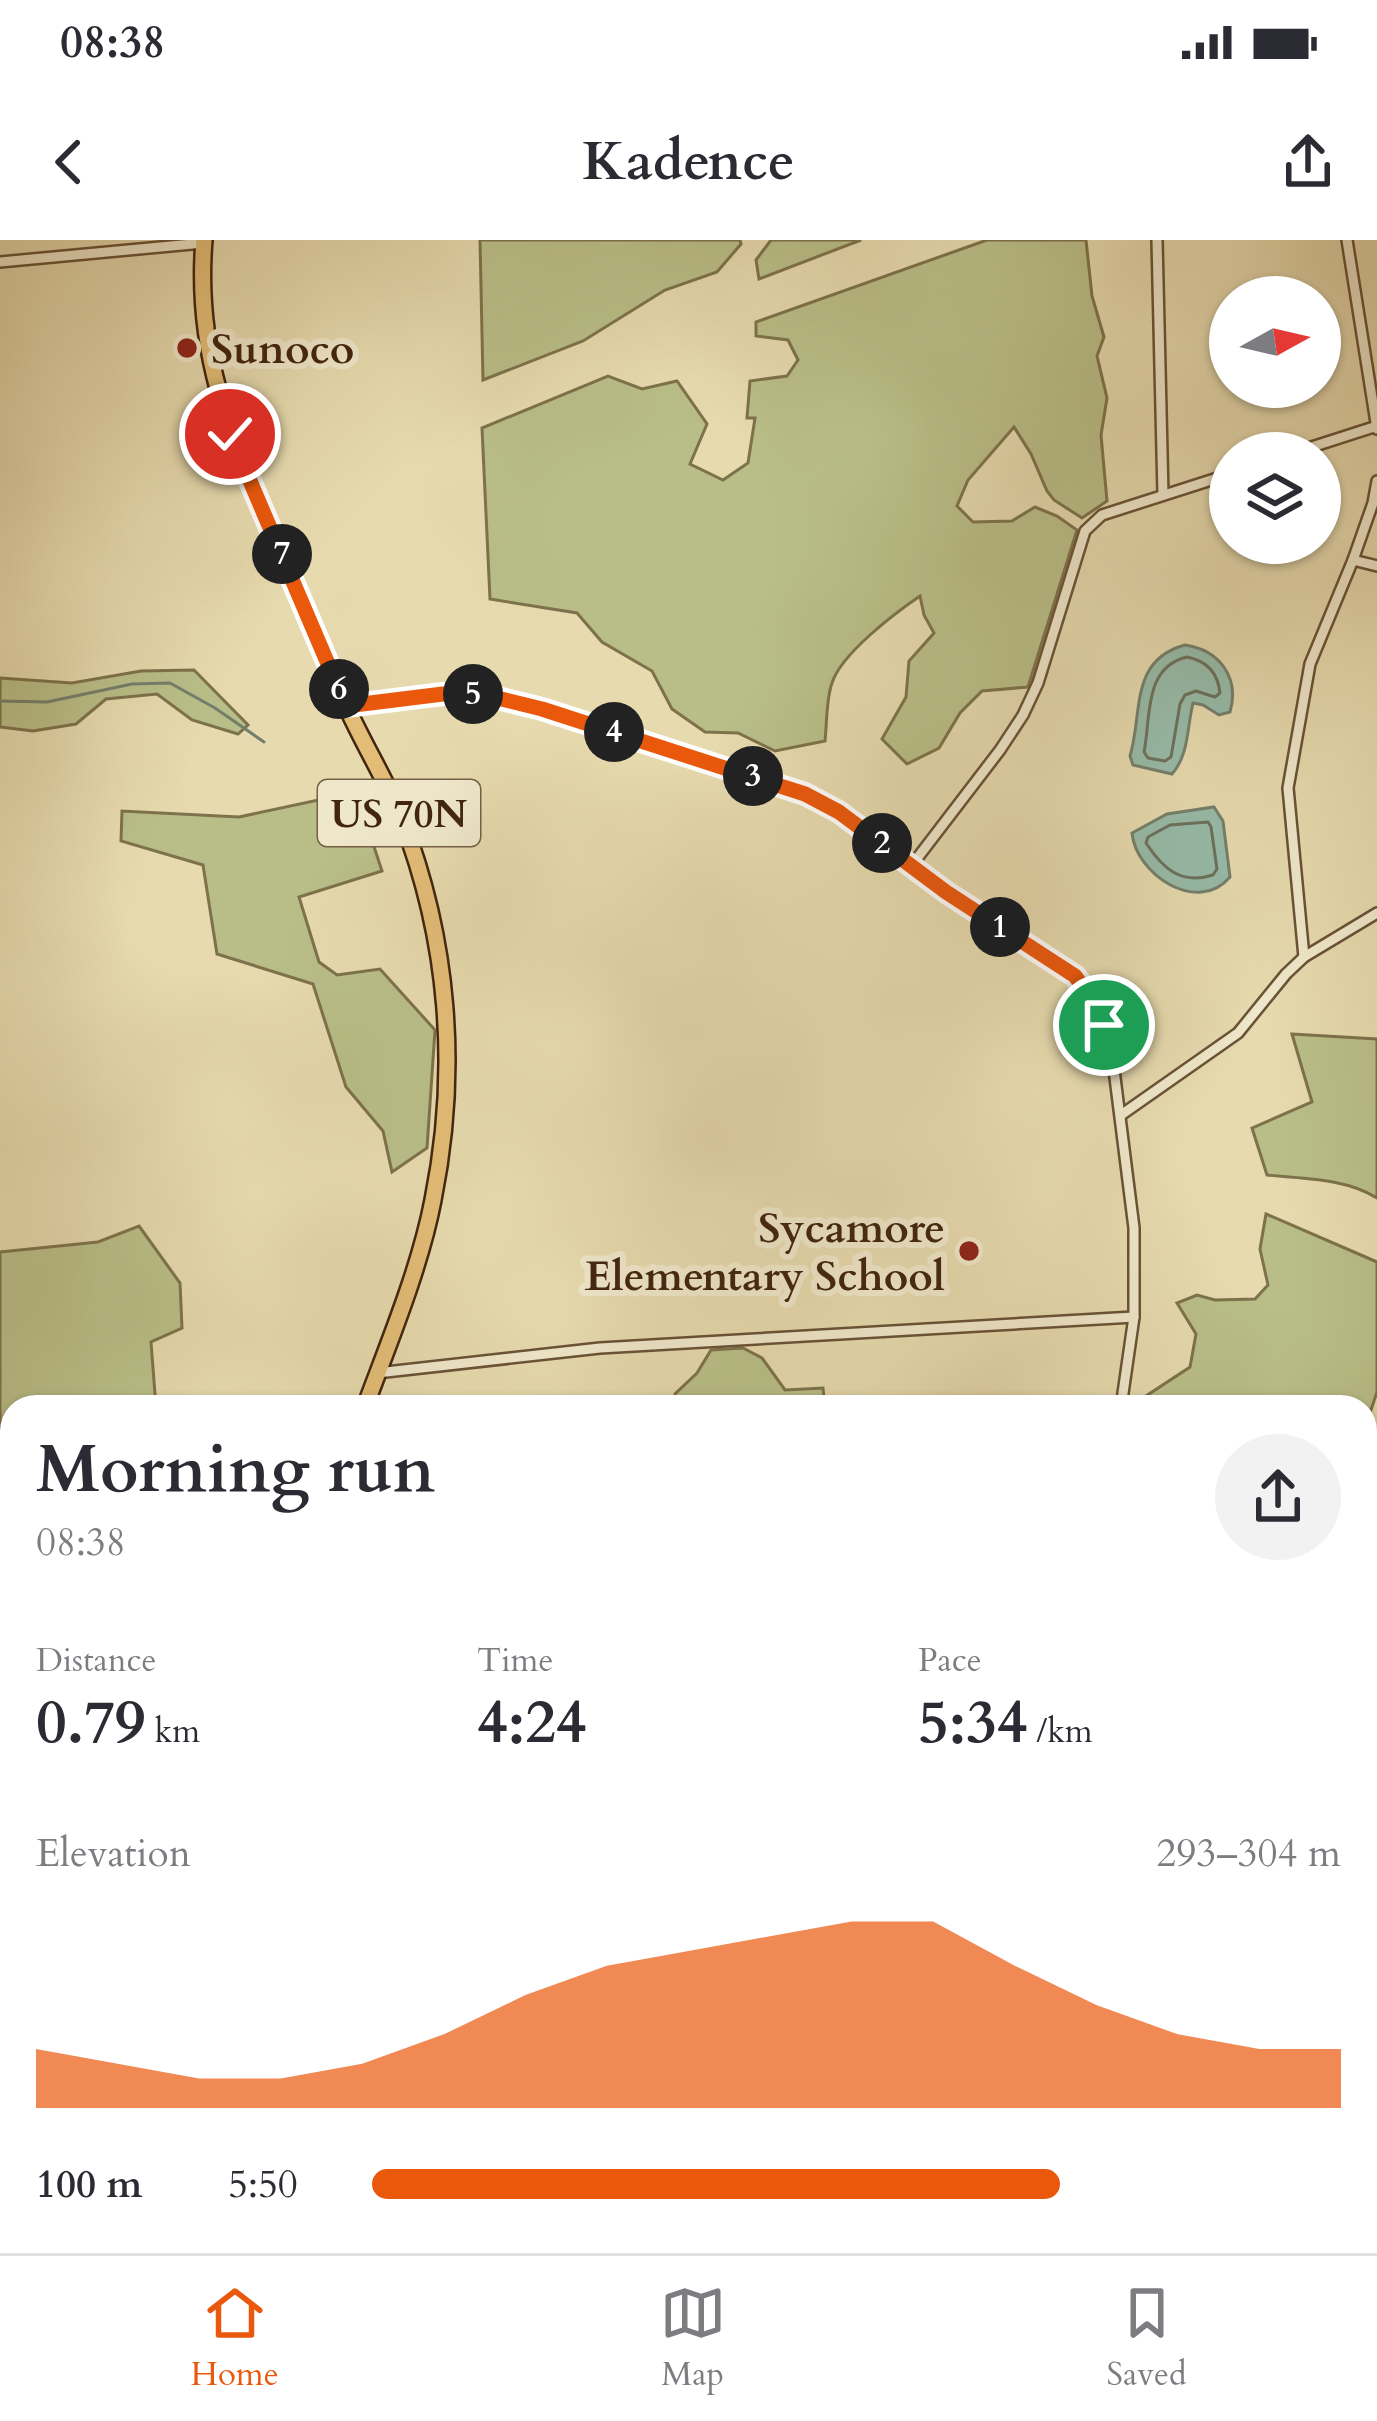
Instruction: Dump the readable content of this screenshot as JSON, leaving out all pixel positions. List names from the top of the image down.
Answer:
{
  "streets": {
    "main road": ["US 70N"]
  },
  "places": ["Sunoco", "Sycamore Elementary School"],
  "north": "right",
  "page": {
    "status": "08:38",
    "header": "Kadence",
    "pins": [
      "7",
      "6",
      "5",
      "4",
      "3",
      "2",
      "1"
    ],
    "heading": ["Morning run", "08:38"],
    "stats": [
      ["Distance", "0.79 km"],
      ["Time", "4:24"],
      ["Pace", "5:34 /km"]
    ],
    "chart": ["Elevation", "293–304 m"],
    "list": [
      {
        "name": "100 m",
        "note": "5:50"
      }
    ],
    "tabs": ["Home", "Map", "Saved"]
  }
}
